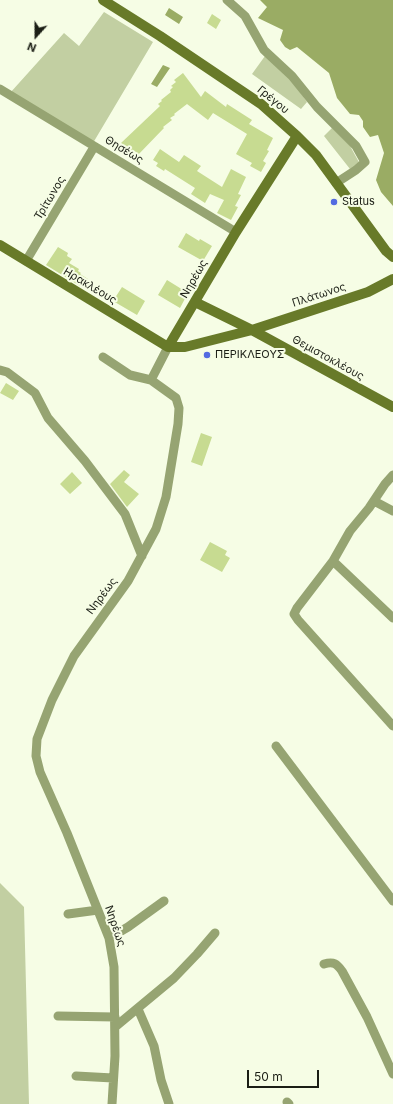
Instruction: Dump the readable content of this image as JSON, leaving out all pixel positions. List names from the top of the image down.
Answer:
{
  "streets": {
    "main road": [
      "Γρέγου",
      "Νηρέως",
      "Ηρακλέους",
      "Πλάτωνος",
      "Θεμιστοκλέους"
    ],
    "street": ["Θησέως", "Τρίτωνος"]
  },
  "crossings": [
    ["Γρέγου", "Νηρέως"],
    ["Θησέως", "Τρίτωνος"],
    ["Θησέως", "Νηρέως"],
    ["Τρίτωνος", "Ηρακλέους"],
    ["Νηρέως", "Ηρακλέους"],
    ["Νηρέως", "Πλάτωνος"],
    ["Νηρέως", "Θεμιστοκλέους"],
    ["Ηρακλέους", "Πλάτωνος"],
    ["Πλάτωνος", "Θεμιστοκλέους"]
  ],
  "places": ["Status", "ΠΕΡΙΚΛΕΟΥΣ"],
  "scale_bar": "50 m",
  "north": "bottom"
}
